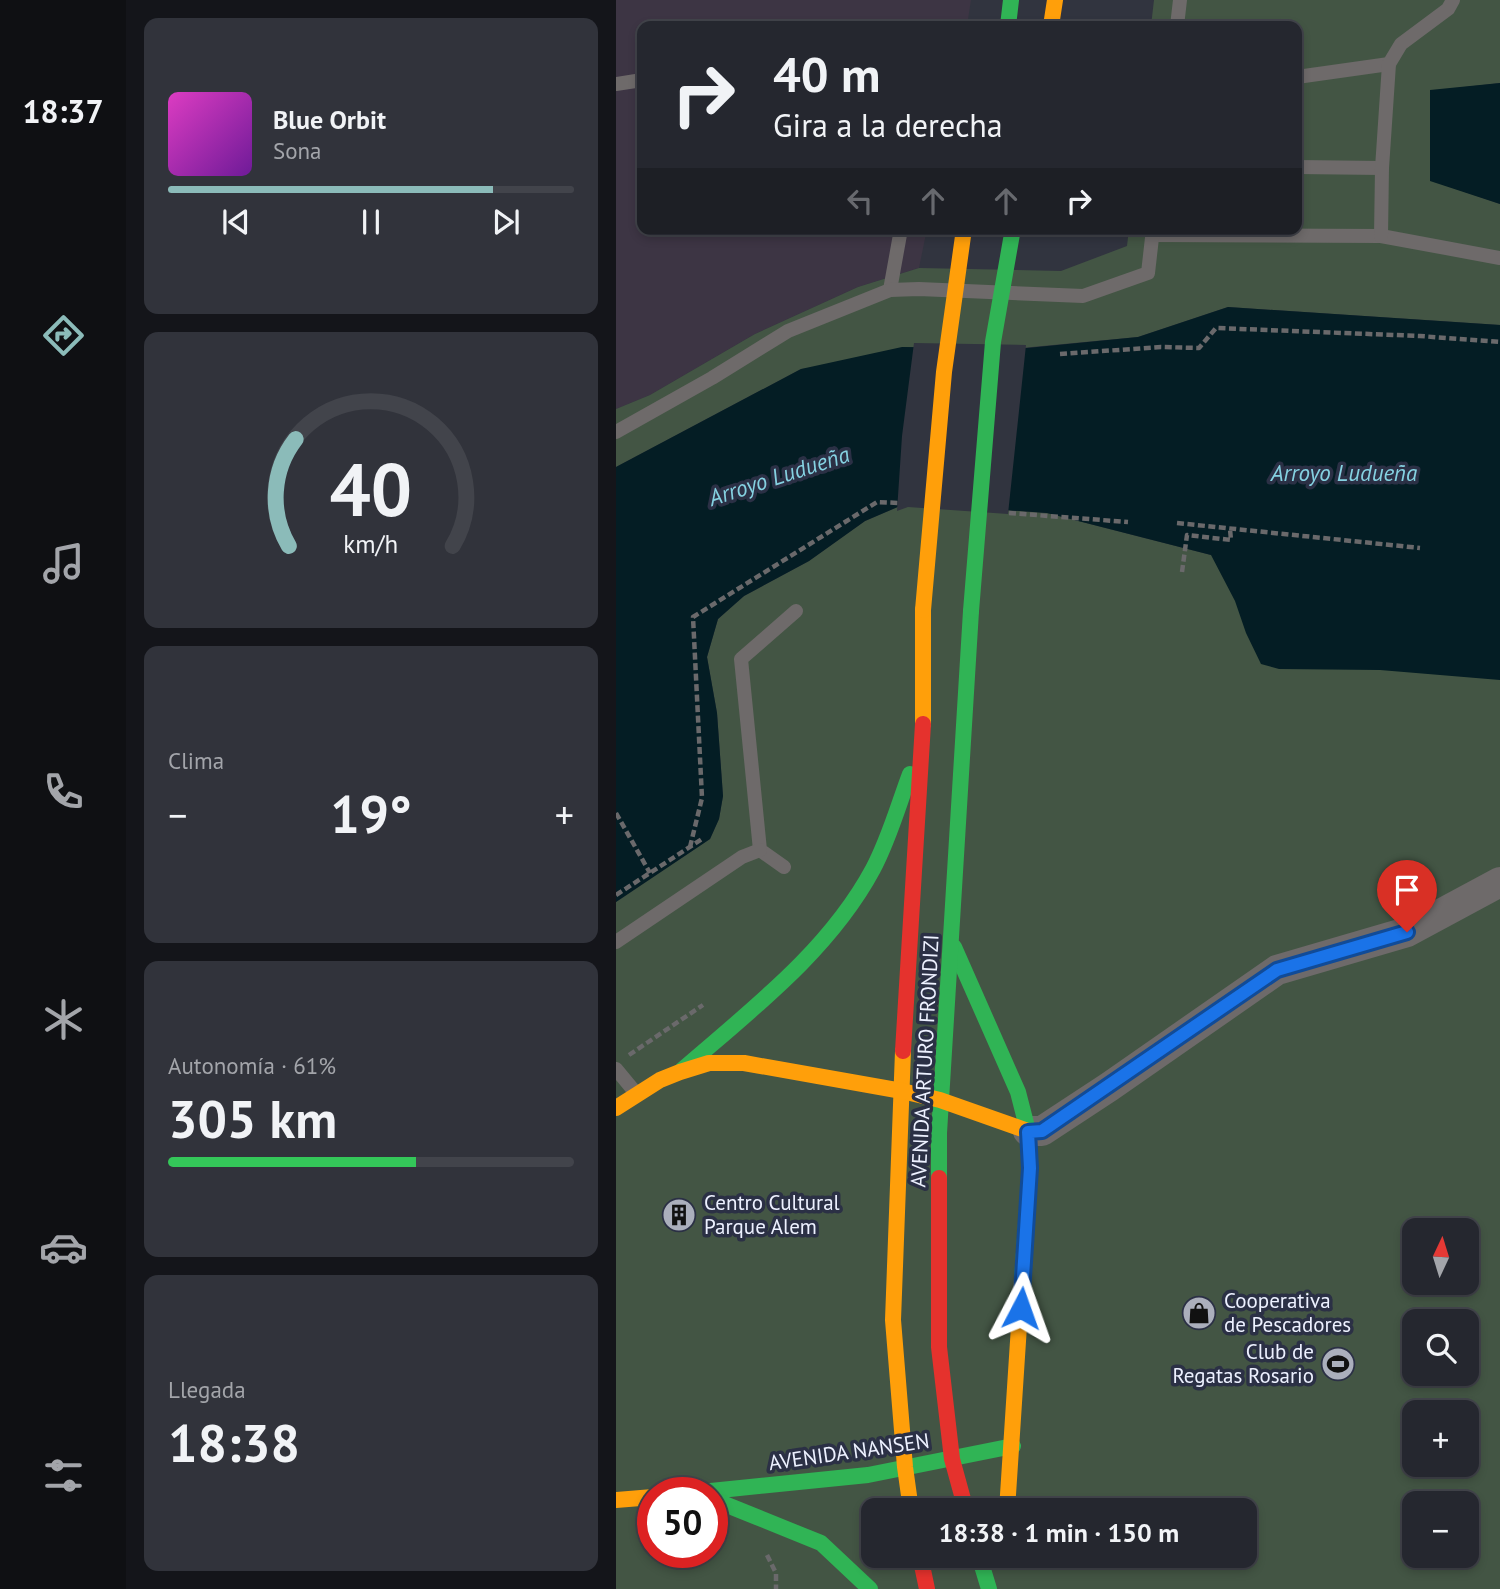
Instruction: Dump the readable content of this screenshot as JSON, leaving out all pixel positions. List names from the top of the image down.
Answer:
{
  "streets": {
    "main road": ["AVENIDA ARTURO FRONDIZI", "AVENIDA NANSEN"]
  },
  "crossings": [
    ["AVENIDA ARTURO FRONDIZI", "AVENIDA NANSEN"]
  ],
  "water": ["Arroyo Ludueña"],
  "places": {
    "building": ["Centro Cultural Parque Alem"],
    "shop": ["Cooperativa de Pescadores"],
    "sports": ["Club de Regatas Rosario"]
  },
  "north": "top",
  "page": {
    "tabs": "18:37",
    "turn": ["40 m", "Gira a la derecha"],
    "song": ["Blue Orbit", "Sona"],
    "tile": [
      "Clima",
      ["Autonomía · 61%", "305 km"],
      ["Llegada", "18:38"]
    ],
    "heat": ["−", "19°", "+"],
    "map_buttons": ["+", "−"],
    "limit": "50",
    "trip": "18:38 · 1 min · 150 m",
    "gauge": ["40", "km/h"]
  }
}
